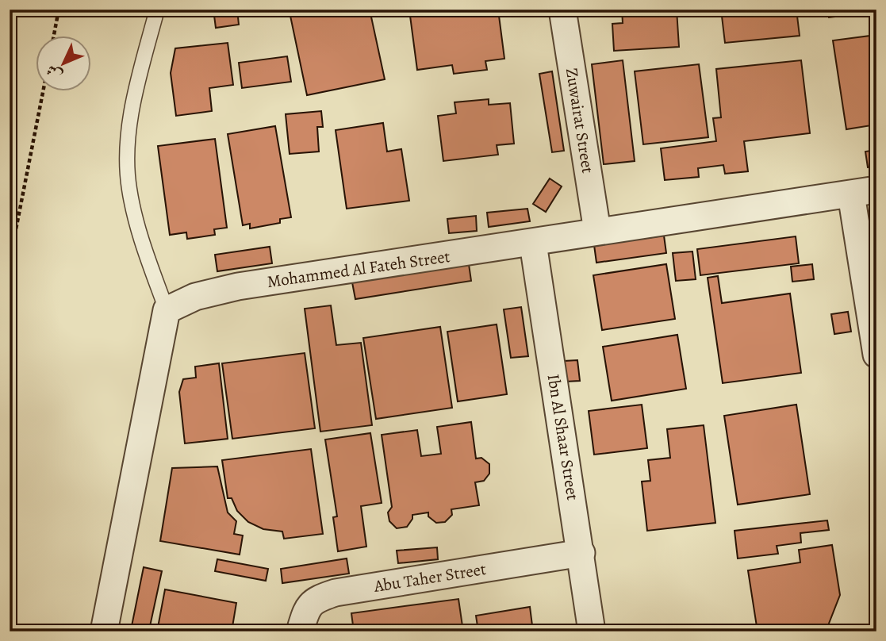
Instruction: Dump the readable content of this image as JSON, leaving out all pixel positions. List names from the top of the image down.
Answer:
{
  "streets": {
    "street": [
      "Zuwairat Street",
      "Mohammed Al Fateh Street",
      "Ibn Al Shaar Street",
      "Abu Taher Street"
    ]
  },
  "crossings": [
    ["Zuwairat Street", "Mohammed Al Fateh Street"],
    ["Mohammed Al Fateh Street", "Ibn Al Shaar Street"],
    ["Ibn Al Shaar Street", "Abu Taher Street"]
  ],
  "north": "bottom left"
}
